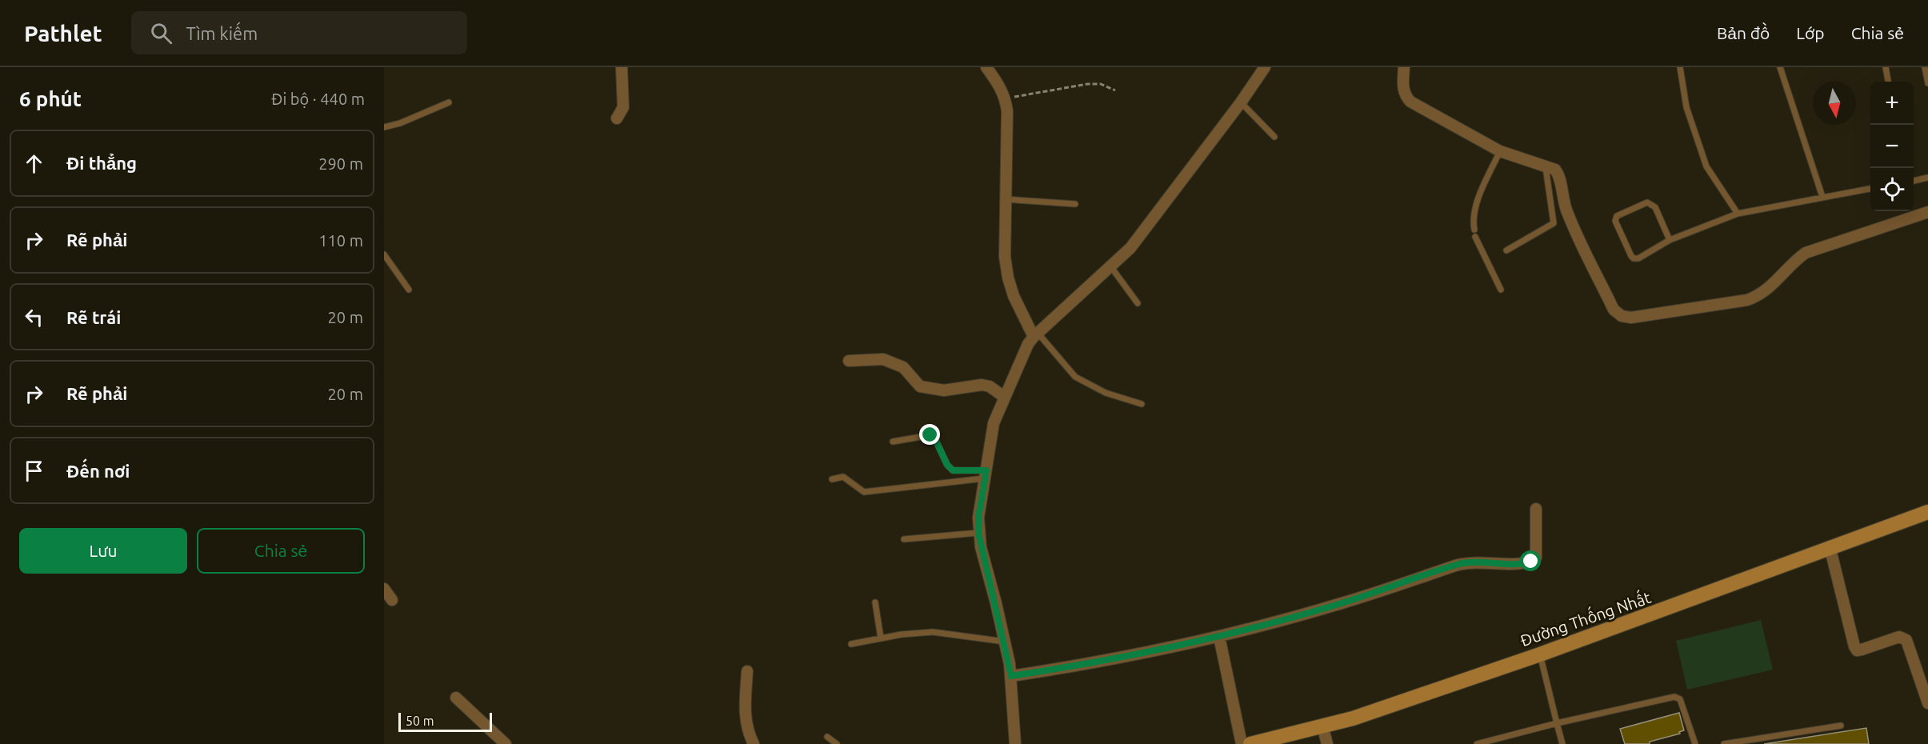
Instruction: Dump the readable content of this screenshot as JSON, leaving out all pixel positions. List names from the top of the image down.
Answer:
{
  "streets": {
    "street": ["Đường Thống Nhất"]
  },
  "scale_bar": "50 m",
  "north": "bottom",
  "page": {
    "header": "Pathlet",
    "search": "Tìm kiếm",
    "nav": ["Bản đồ", "Lớp", "Chia sẻ"],
    "heading": ["6 phút", "Đi bộ · 440 m"],
    "map_buttons": ["+", "−"],
    "list": [
      ["Đi thẳng", "290 m"],
      ["Rẽ phải", "110 m"],
      ["Rẽ trái", "20 m"],
      ["Rẽ phải", "20 m"],
      "Đến nơi"
    ],
    "buttons": ["Lưu", "Chia sẻ"],
    "scale": "50 m"
  }
}
